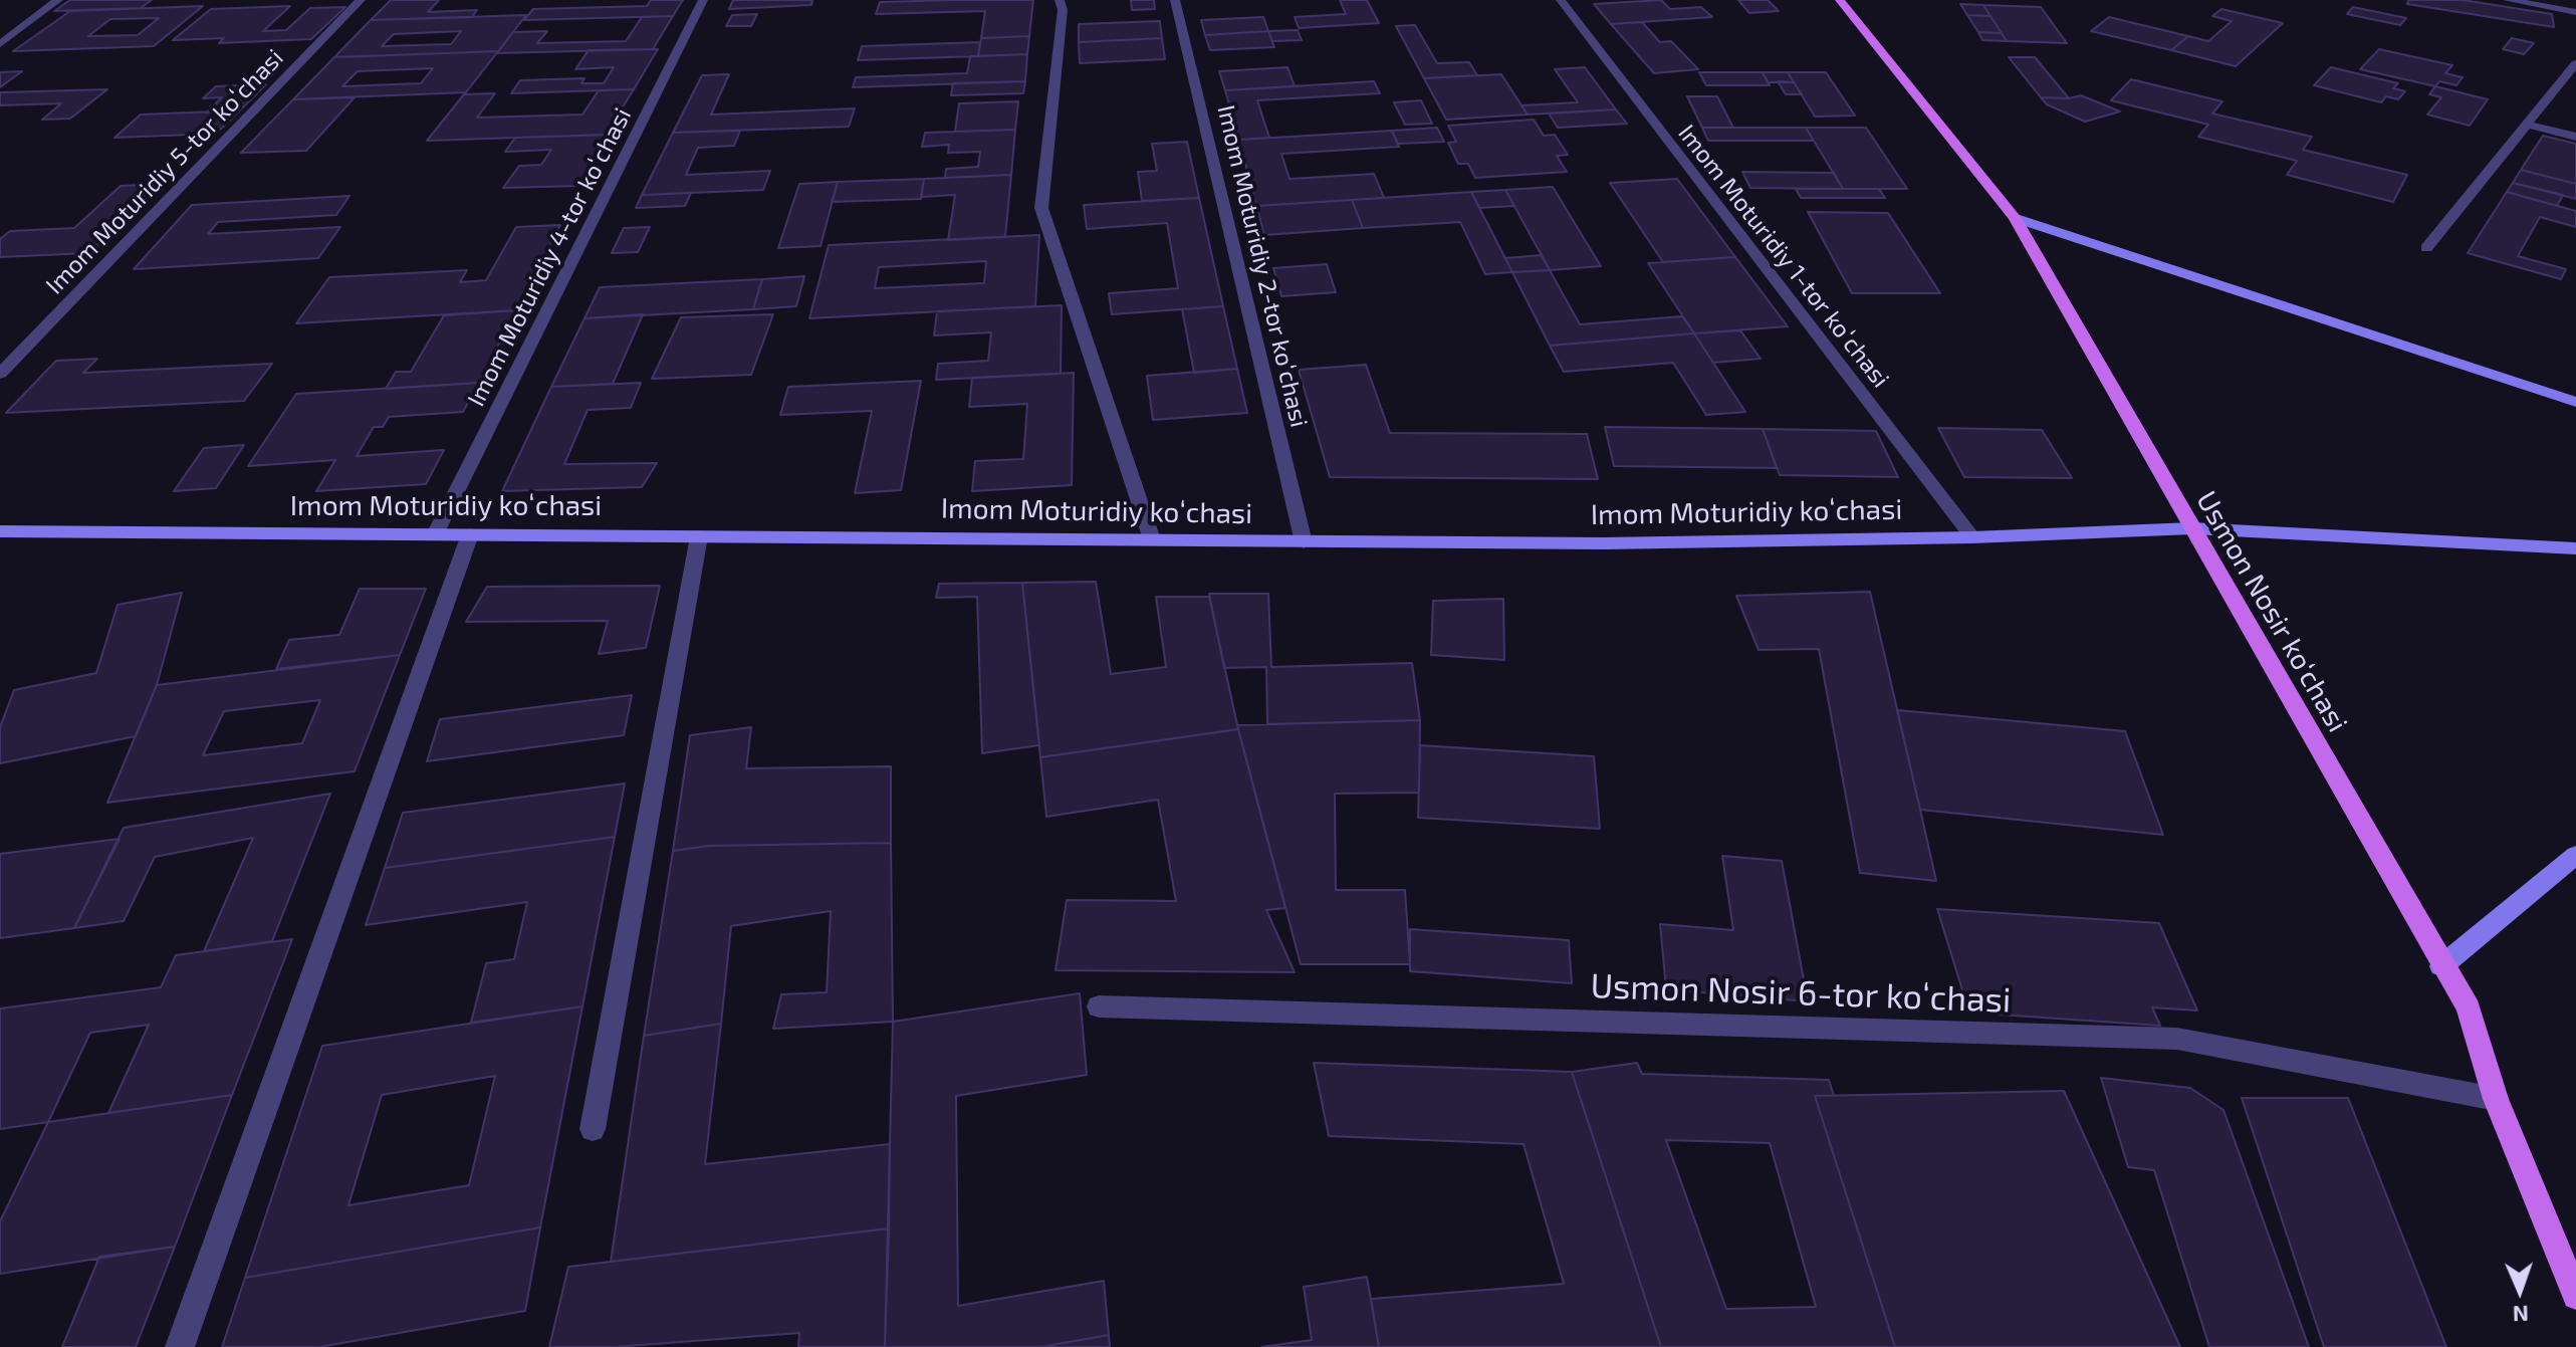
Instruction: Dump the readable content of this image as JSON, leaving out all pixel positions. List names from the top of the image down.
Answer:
{
  "streets": {
    "main road": ["Usmon Nosir ko‘chasi"],
    "street": [
      "Imom Moturidiy 5-tor koʻchasi",
      "Imom Moturidiy 1-tor koʻchasi",
      "Imom Moturidiy 4-tor koʻchasi",
      "Imom Moturidiy 2-tor koʻchasi",
      "Imom Moturidiy koʻchasi",
      "Usmon Nosir 6-tor koʻchasi"
    ]
  },
  "crossings": [
    ["Imom Moturidiy 1-tor koʻchasi", "Imom Moturidiy koʻchasi"],
    ["Imom Moturidiy 4-tor koʻchasi", "Imom Moturidiy koʻchasi"],
    ["Imom Moturidiy 2-tor koʻchasi", "Imom Moturidiy koʻchasi"],
    ["Imom Moturidiy koʻchasi", "Usmon Nosir ko‘chasi"],
    ["Usmon Nosir ko‘chasi", "Usmon Nosir 6-tor koʻchasi"]
  ],
  "north": "bottom"
}
